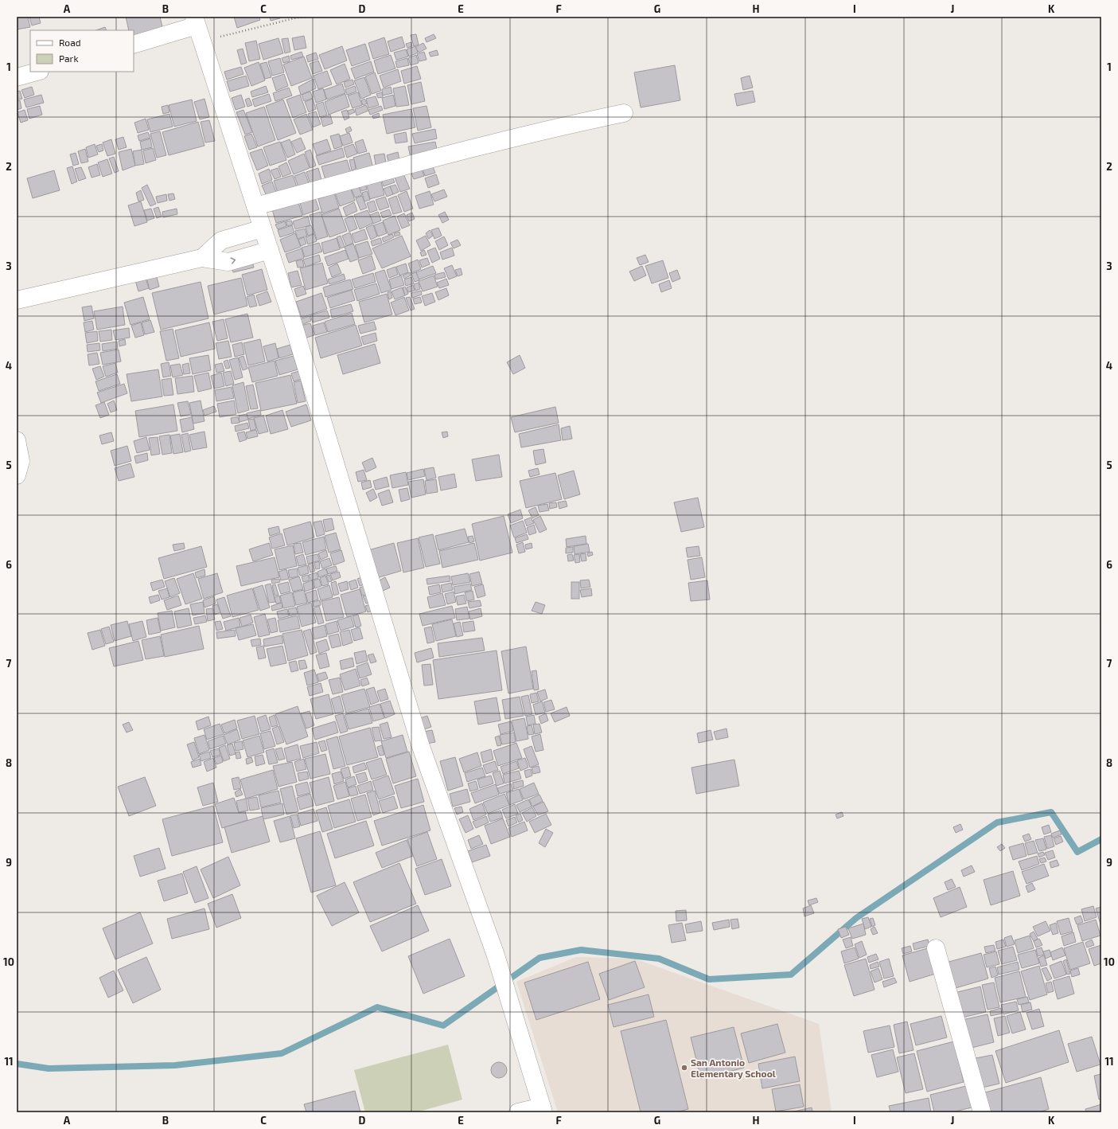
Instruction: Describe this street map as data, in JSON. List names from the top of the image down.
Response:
{
  "places": ["San Antonio Elementary School"],
  "legend": ["Road", "Park"],
  "grid": {
    "columns": [
      "A",
      "B",
      "C",
      "D",
      "E",
      "F",
      "G",
      "H",
      "I",
      "J",
      "K"
    ],
    "rows": [
      "1",
      "2",
      "3",
      "4",
      "5",
      "6",
      "7",
      "8",
      "9",
      "10",
      "11"
    ]
  }
}
